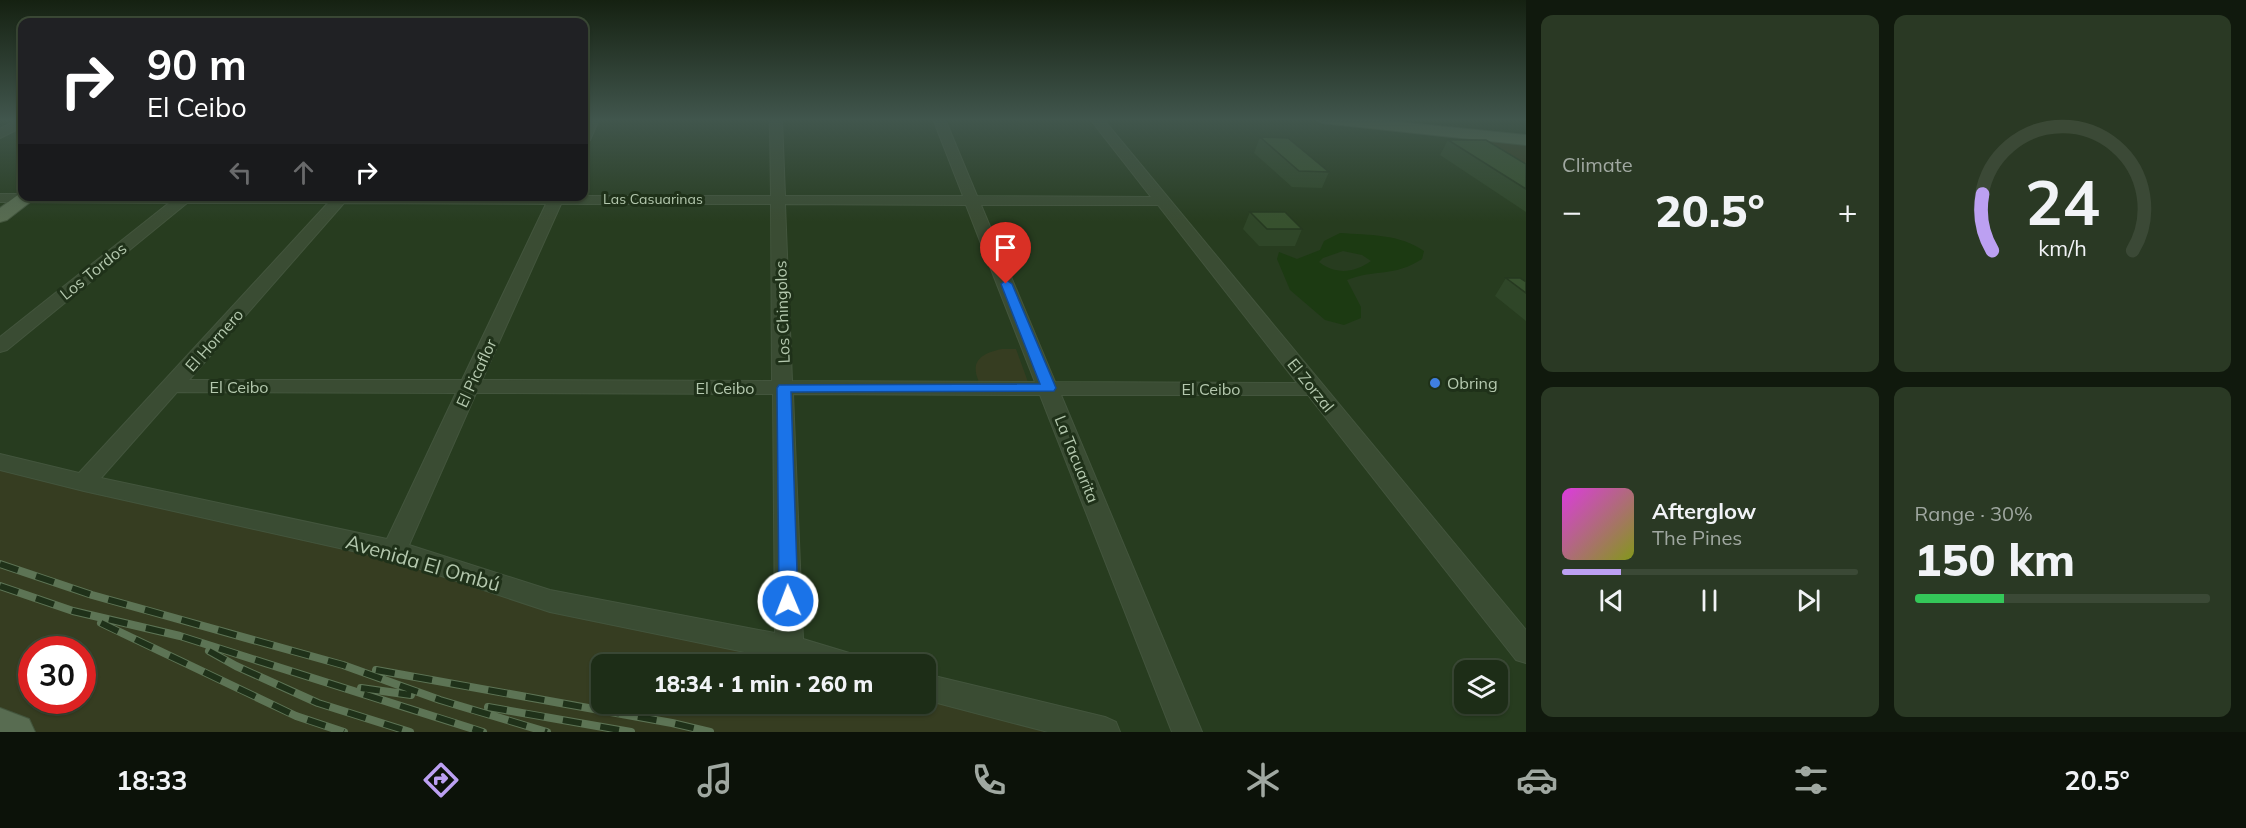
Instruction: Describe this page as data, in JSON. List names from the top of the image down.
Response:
{
  "streets": {
    "street": [
      "Las Casuarinas",
      "Los Tordos",
      "Los Chingolos",
      "El Hornero",
      "El Picaflor",
      "El Zorzal",
      "El Ceibo",
      "La Tacuarita",
      "Avenida El Ombú"
    ]
  },
  "crossings": [
    ["Las Casuarinas", "Los Chingolos"],
    ["Las Casuarinas", "El Zorzal"],
    ["Las Casuarinas", "La Tacuarita"],
    ["Los Chingolos", "El Ceibo"],
    ["Los Chingolos", "Avenida El Ombú"],
    ["El Hornero", "El Ceibo"],
    ["El Hornero", "Avenida El Ombú"],
    ["El Picaflor", "El Ceibo"],
    ["El Picaflor", "Avenida El Ombú"],
    ["El Zorzal", "El Ceibo"],
    ["El Ceibo", "La Tacuarita"]
  ],
  "places": ["Obring"],
  "page": {
    "tile": [
      "Climate",
      ["Range · 30%", "150 km"]
    ],
    "turn": ["90 m", "El Ceibo"],
    "heat": ["−", "20.5°", "+"],
    "song": ["Afterglow", "The Pines"],
    "limit": "30",
    "trip": "18:34 · 1 min · 260 m",
    "tabs": ["18:33", "20.5°"],
    "gauge": ["24", "km/h"]
  }
}
